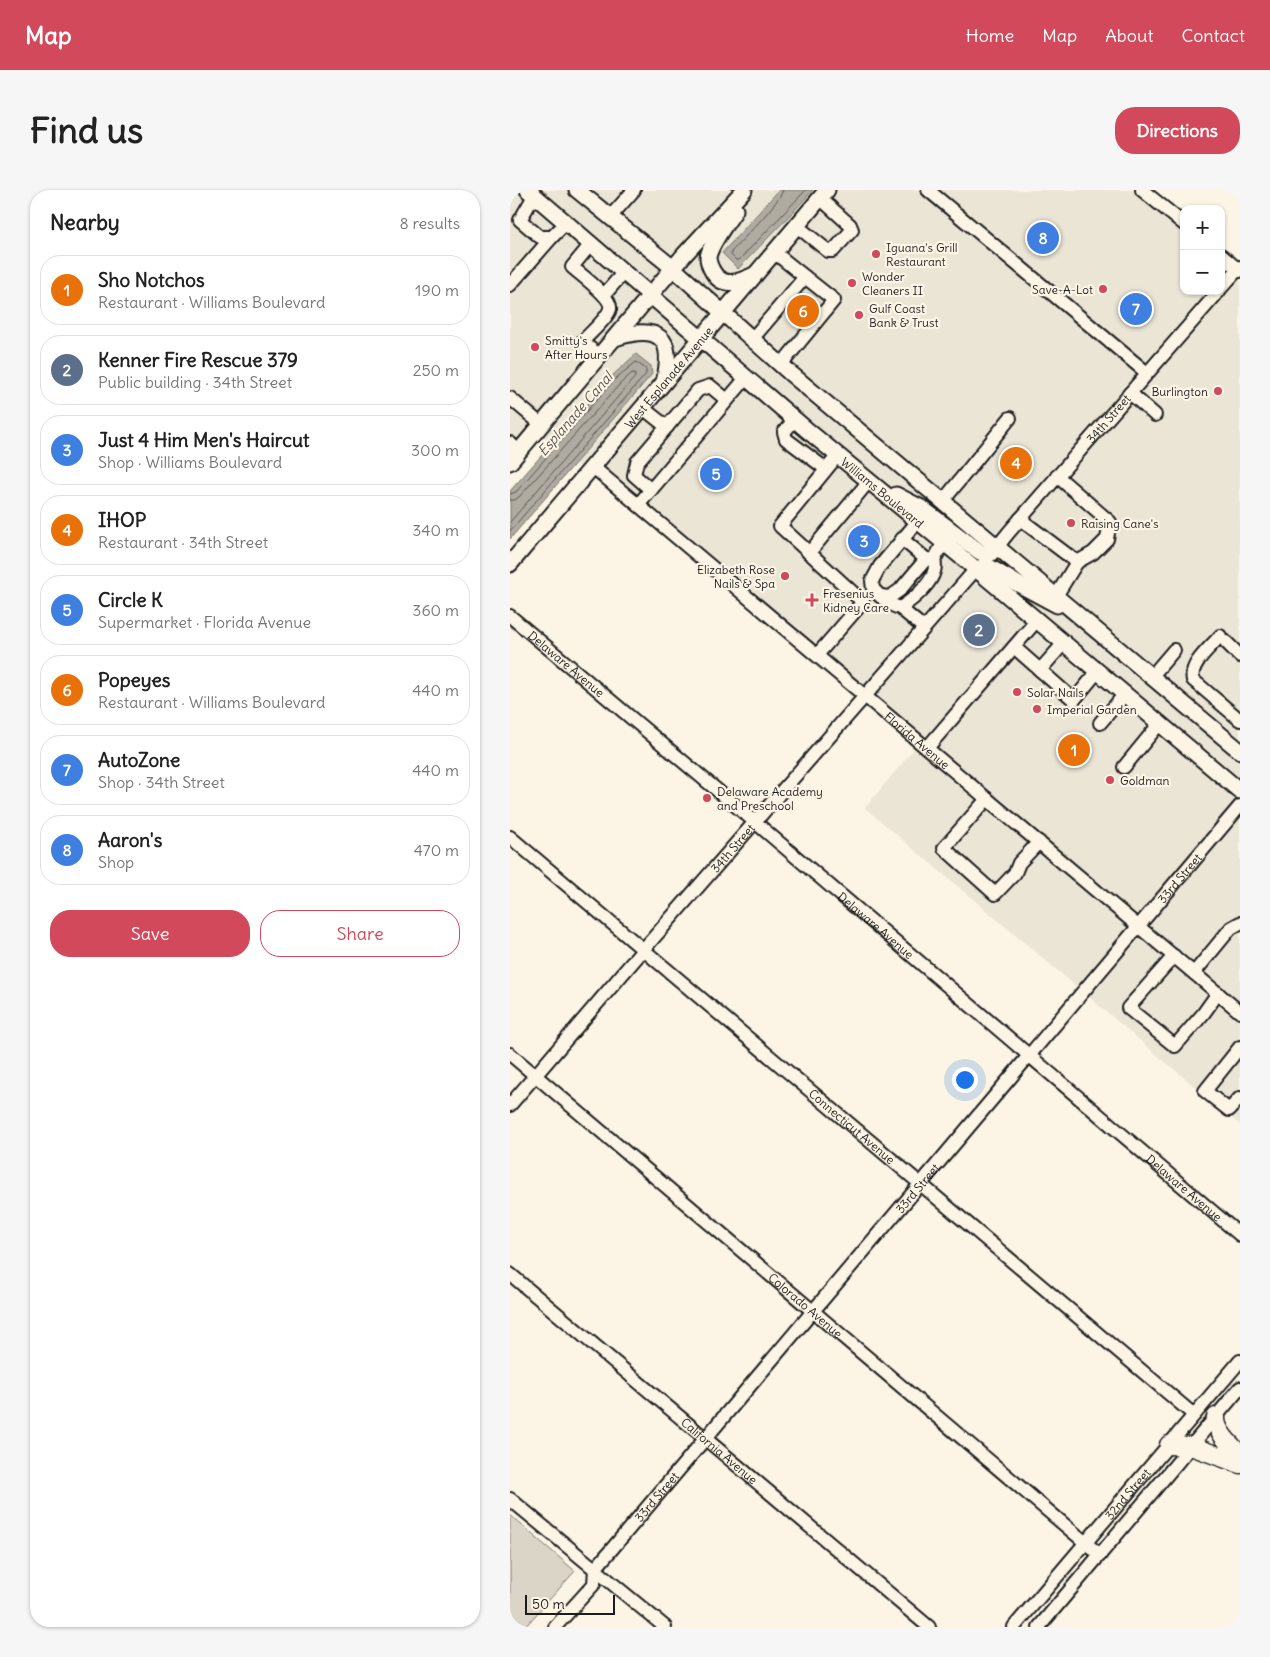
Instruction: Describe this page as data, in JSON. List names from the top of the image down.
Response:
{
  "streets": {
    "main road": ["West Esplanade Avenue", "Williams Boulevard"],
    "street": [
      "34th Street",
      "Delaware Avenue",
      "Florida Avenue",
      "33rd Street",
      "Connecticut Avenue",
      "Colorado Avenue",
      "California Avenue",
      "32nd Street"
    ]
  },
  "crossings": [
    ["West Esplanade Avenue", "Williams Boulevard"],
    ["West Esplanade Avenue", "Florida Avenue"],
    ["34th Street", "Williams Boulevard"],
    ["34th Street", "Delaware Avenue"],
    ["34th Street", "Florida Avenue"],
    ["34th Street", "Connecticut Avenue"],
    ["34th Street", "Colorado Avenue"],
    ["Delaware Avenue", "33rd Street"],
    ["Florida Avenue", "33rd Street"],
    ["33rd Street", "Connecticut Avenue"],
    ["33rd Street", "Colorado Avenue"],
    ["33rd Street", "California Avenue"],
    ["Connecticut Avenue", "32nd Street"],
    ["Colorado Avenue", "32nd Street"]
  ],
  "water": ["Esplanade Canal"],
  "places": {
    "other": [
      "Iguana's Grill Restaurant",
      "Wonder Cleaners II",
      "Save-A-Lot",
      "Gulf Coast Bank & Trust",
      "Smitty's After Hours",
      "Burlington",
      "Raising Cane's",
      "Elizabeth Rose Nails & Spa",
      "Solar Nails",
      "Imperial Garden",
      "Goldman",
      "Delaware Academy and Preschool"
    ],
    "health": ["Fresenius Kidney Care"]
  },
  "scale_bar": "50 m",
  "page": {
    "header": "Map",
    "nav": [
      "Home",
      "Map",
      "About",
      "Contact"
    ],
    "buttons": [
      "Directions",
      ["Save", "Share"]
    ],
    "title": "Find us",
    "heading": ["Nearby", "8 results"],
    "map_buttons": ["+", "−"],
    "pins": [
      "8",
      "7",
      "6",
      "4",
      "5",
      "3",
      "2",
      "1"
    ],
    "list": [
      {
        "mark": "1",
        "name": "Sho Notchos",
        "note": "Restaurant · Williams Boulevard",
        "value": "190 m"
      },
      {
        "mark": "2",
        "name": "Kenner Fire Rescue 379",
        "note": "Public building · 34th Street",
        "value": "250 m"
      },
      {
        "mark": "3",
        "name": "Just 4 Him Men's Haircut",
        "note": "Shop · Williams Boulevard",
        "value": "300 m"
      },
      {
        "mark": "4",
        "name": "IHOP",
        "note": "Restaurant · 34th Street",
        "value": "340 m"
      },
      {
        "mark": "5",
        "name": "Circle K",
        "note": "Supermarket · Florida Avenue",
        "value": "360 m"
      },
      {
        "mark": "6",
        "name": "Popeyes",
        "note": "Restaurant · Williams Boulevard",
        "value": "440 m"
      },
      {
        "mark": "7",
        "name": "AutoZone",
        "note": "Shop · 34th Street",
        "value": "440 m"
      },
      {
        "mark": "8",
        "name": "Aaron's",
        "note": "Shop",
        "value": "470 m"
      }
    ],
    "scale": "50 m"
  }
}
